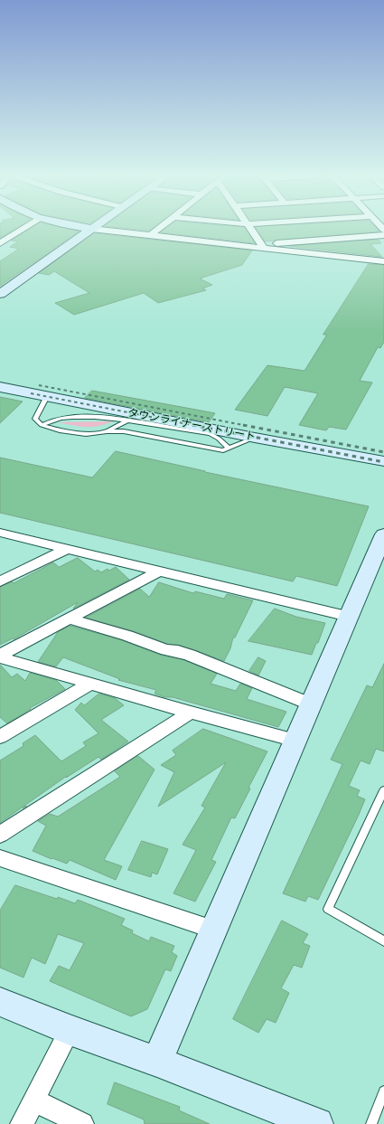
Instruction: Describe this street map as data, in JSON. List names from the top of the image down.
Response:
{
  "streets": {
    "street": ["タウンライナーストリート"]
  }
}
